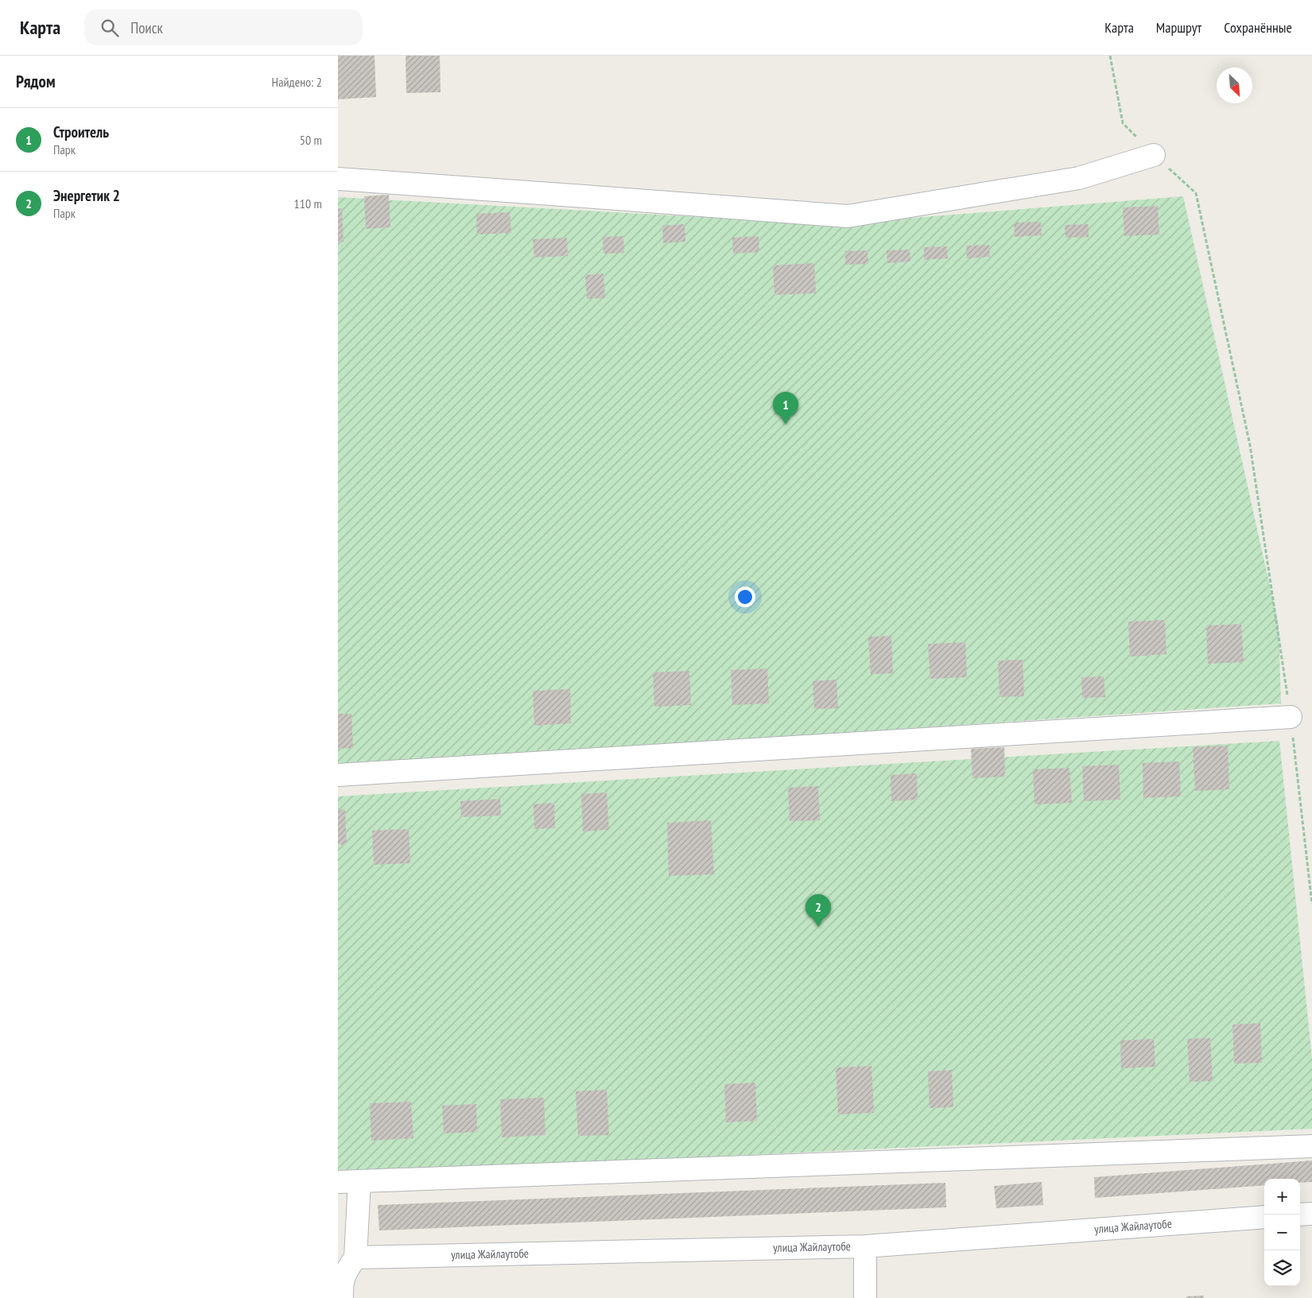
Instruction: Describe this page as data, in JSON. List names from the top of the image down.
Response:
{
  "streets": {
    "street": ["улица Жайлаутобе"]
  },
  "north": "bottom right",
  "page": {
    "header": "Карта",
    "search": "Поиск",
    "nav": ["Карта", "Маршрут", "Сохранённые"],
    "heading": ["Рядом", "Найдено: 2"],
    "list": [
      {
        "mark": "1",
        "name": "Строитель",
        "note": "Парк",
        "value": "50 m"
      },
      {
        "mark": "2",
        "name": "Энергетик 2",
        "note": "Парк",
        "value": "110 m"
      }
    ],
    "pins": ["1", "2"],
    "map_buttons": ["+", "−"]
  }
}
